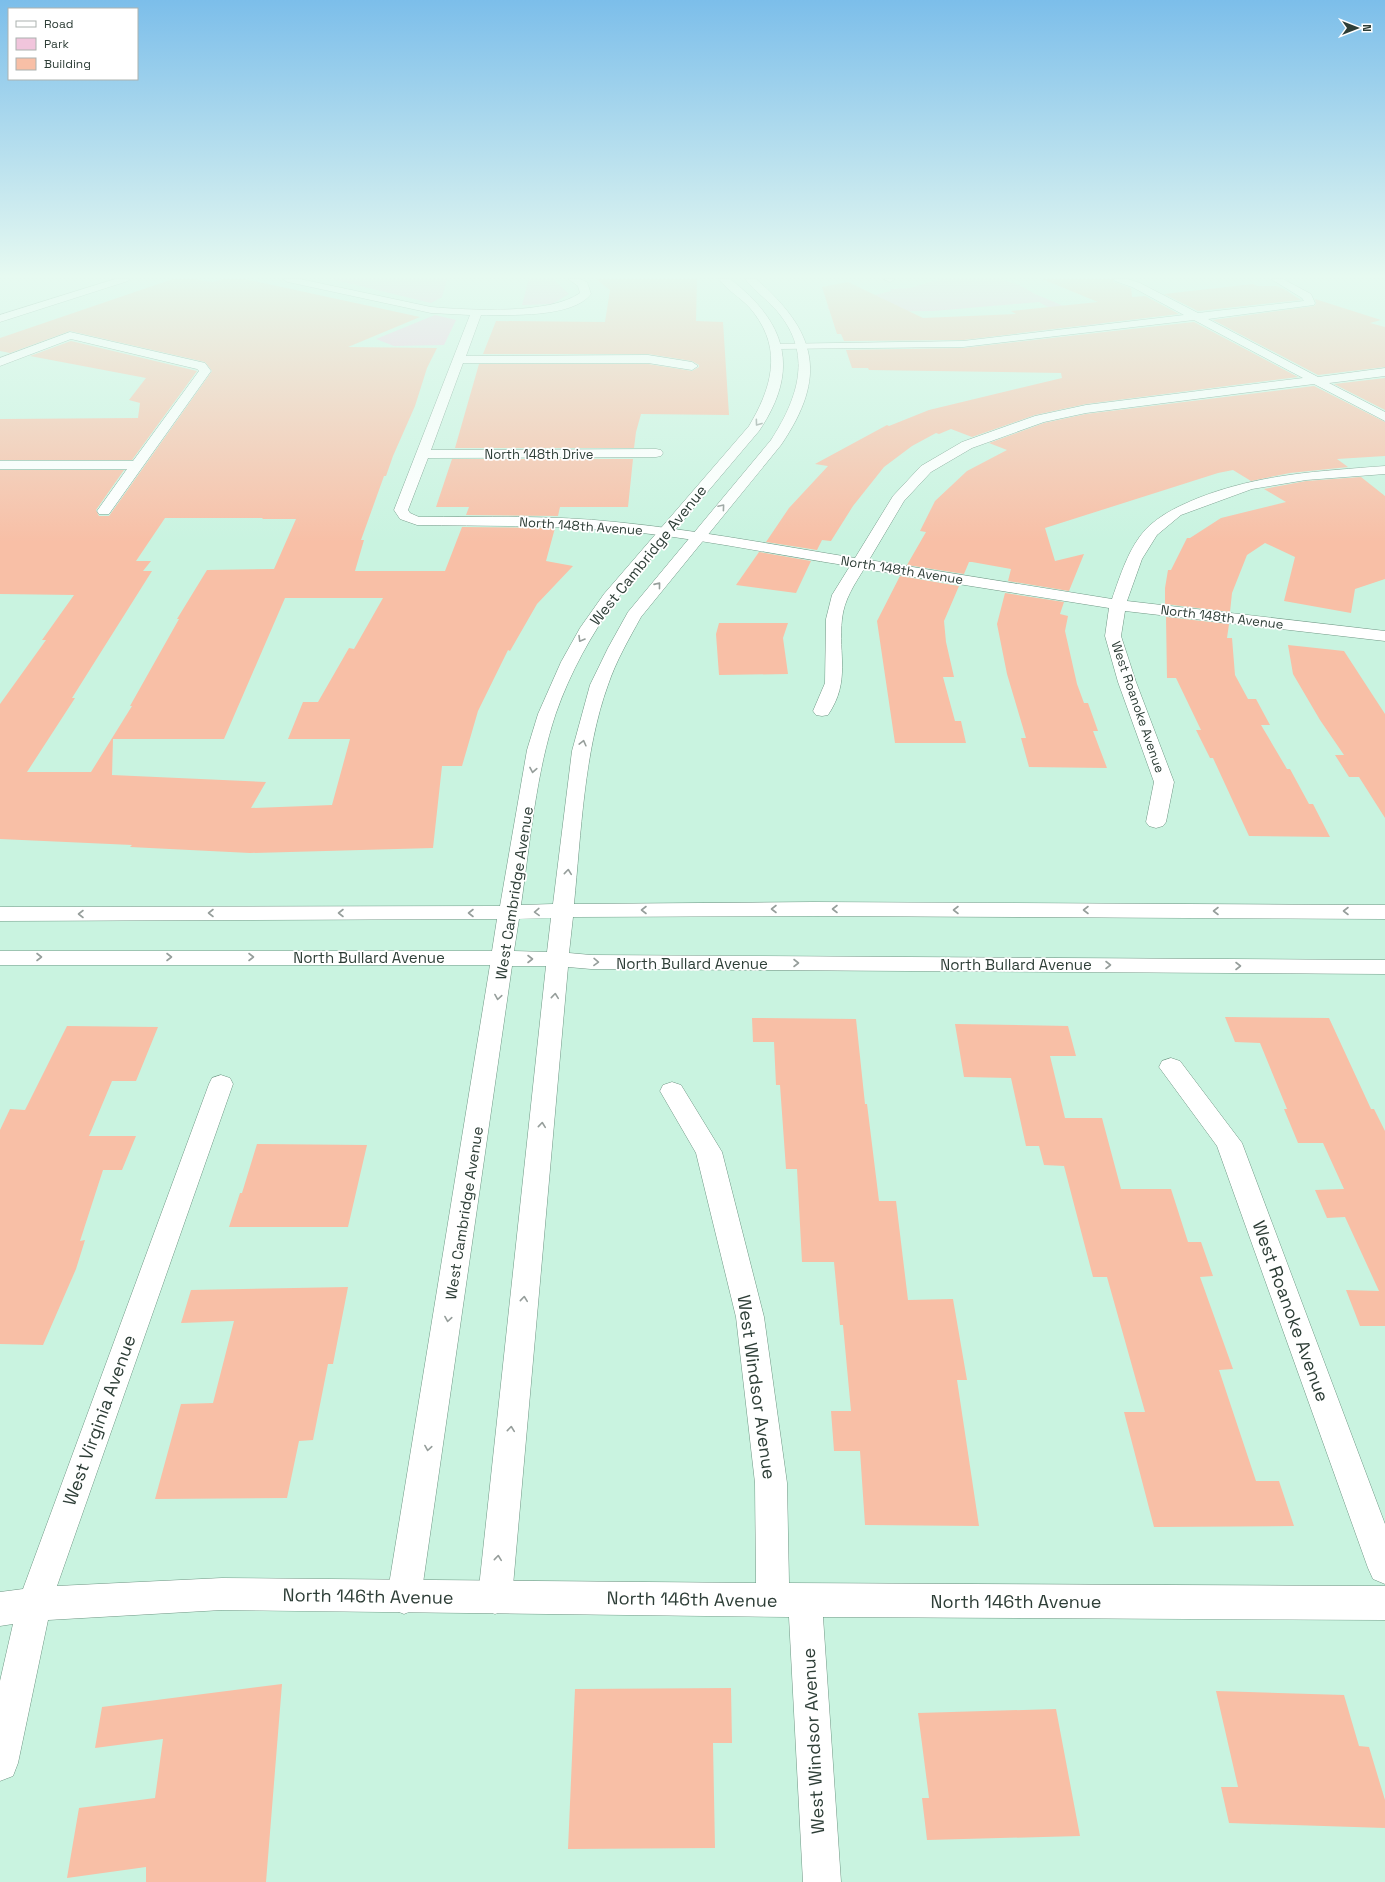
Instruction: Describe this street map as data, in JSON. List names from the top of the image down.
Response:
{
  "streets": {
    "street": [
      "North 148th Drive",
      "North 148th Avenue",
      "West Cambridge Avenue",
      "West Roanoke Avenue",
      "North Bullard Avenue",
      "West Windsor Avenue",
      "West Virginia Avenue",
      "North 146th Avenue"
    ]
  },
  "crossings": [
    ["North 148th Drive", "North 148th Avenue"],
    ["North 148th Avenue", "West Cambridge Avenue"],
    ["North 148th Avenue", "West Roanoke Avenue"],
    ["West Cambridge Avenue", "North Bullard Avenue"],
    ["West Cambridge Avenue", "North 146th Avenue"],
    ["West Windsor Avenue", "North 146th Avenue"],
    ["West Virginia Avenue", "North 146th Avenue"]
  ],
  "legend": ["Road", "Park", "Building"],
  "north": "right"
}
